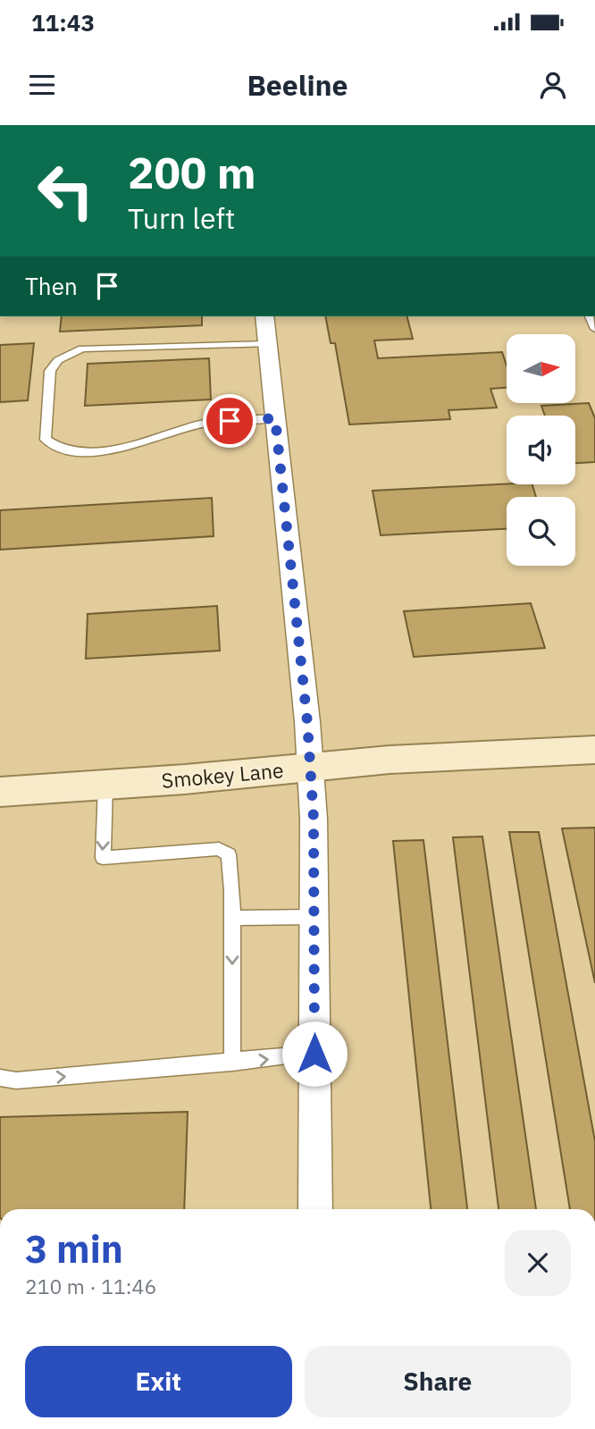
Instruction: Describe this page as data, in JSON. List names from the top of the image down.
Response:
{
  "streets": {
    "street": ["Smokey Lane"]
  },
  "north": "right",
  "page": {
    "status": "11:43",
    "header": "Beeline",
    "turn": ["200 m", "Turn left"],
    "then": "Then",
    "heading": ["3 min", "210 m · 11:46"],
    "buttons": ["Exit", "Share"]
  }
}
